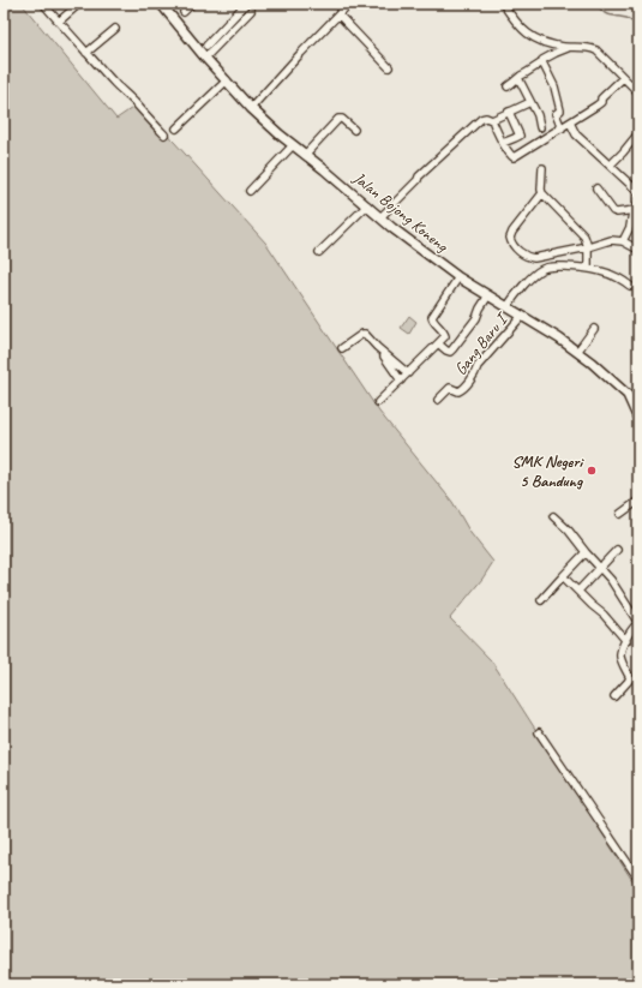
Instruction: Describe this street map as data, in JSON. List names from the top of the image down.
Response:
{
  "streets": {
    "street": ["Jalan Bojong Koneng", "Gang Baru I"]
  },
  "crossings": [
    ["Jalan Bojong Koneng", "Gang Baru I"]
  ],
  "places": ["SMK Negeri 5 Bandung"]
}
